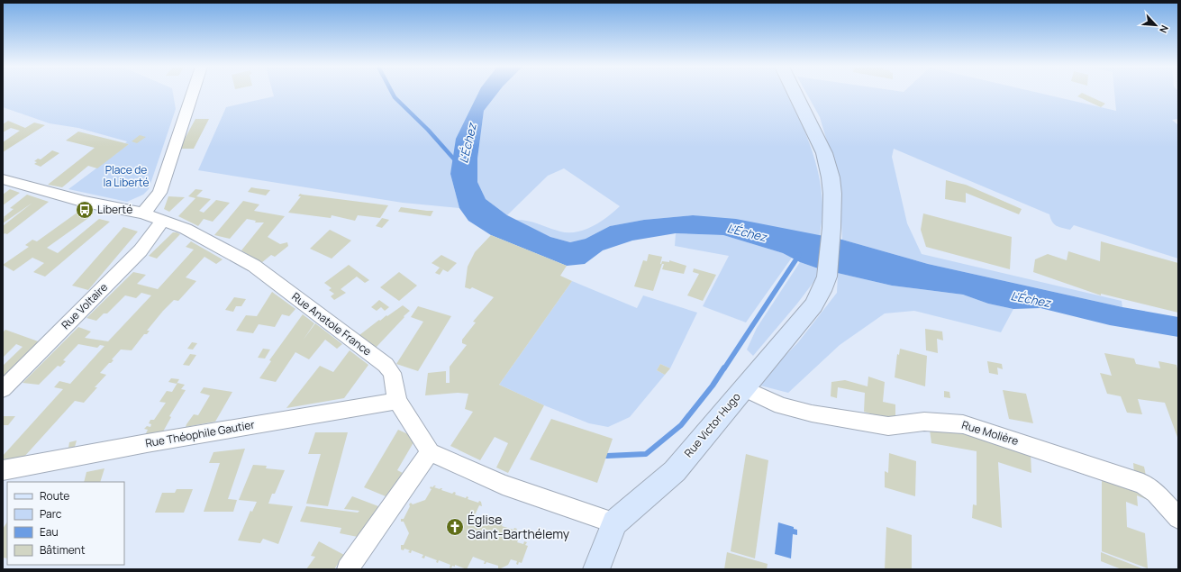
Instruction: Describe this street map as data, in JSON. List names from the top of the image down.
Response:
{
  "streets": {
    "main road": ["Rue Victor Hugo"],
    "street": [
      "Rue Voltaire",
      "Rue Anatole France",
      "Rue Molière",
      "Rue Théophile Gautier"
    ]
  },
  "crossings": [
    ["Rue Voltaire", "Rue Anatole France"],
    ["Rue Anatole France", "Rue Théophile Gautier"],
    ["Rue Victor Hugo", "Rue Molière"]
  ],
  "water": ["L'Échez"],
  "parks": ["Place de la Liberté"],
  "places": {
    "bus stop": ["Liberté"],
    "church": ["Église Saint-Barthélemy"]
  },
  "legend": [
    "Route",
    "Parc",
    "Eau",
    "Bâtiment"
  ],
  "north": "bottom right"
}
